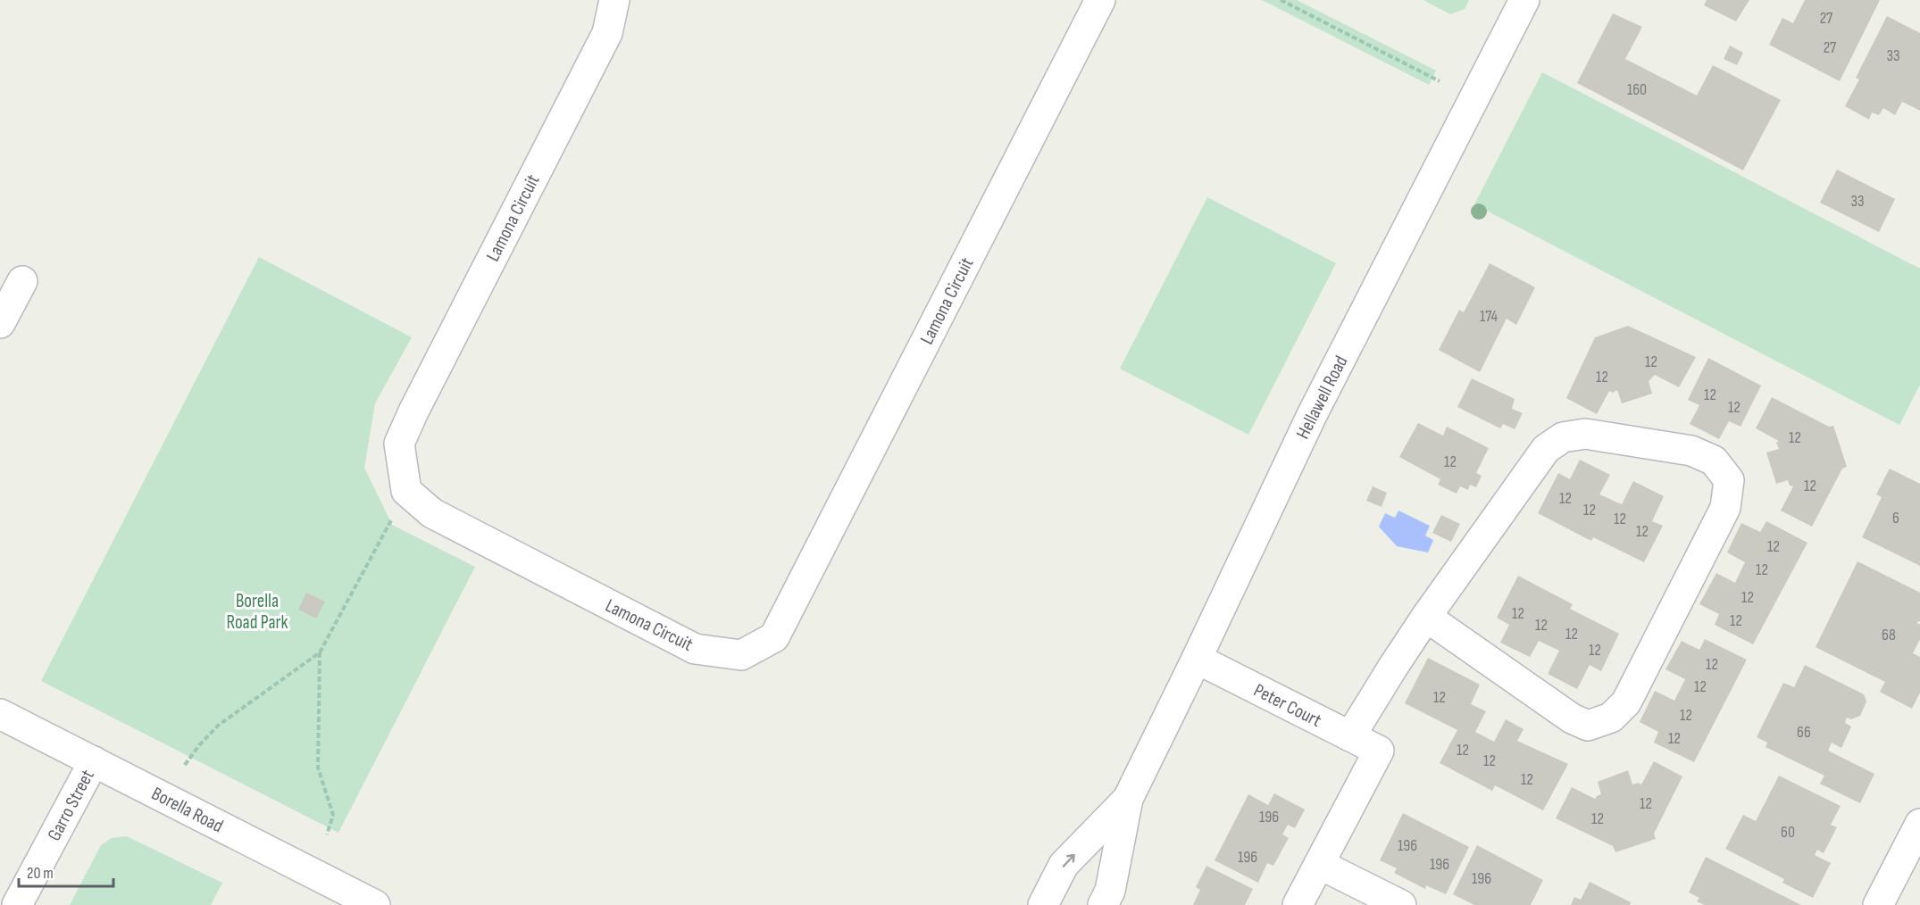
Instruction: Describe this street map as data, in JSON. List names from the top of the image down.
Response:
{
  "streets": {
    "street": [
      "Lamona Circuit",
      "Hellawell Road",
      "Peter Court",
      "Garro Street",
      "Borella Road"
    ]
  },
  "crossings": [
    ["Hellawell Road", "Peter Court"],
    ["Garro Street", "Borella Road"]
  ],
  "parks": ["Borella Road Park"],
  "house_numbers": [
    "27",
    "27",
    "33",
    "160",
    "33",
    "174",
    "12",
    "12",
    "12",
    "12",
    "12",
    "12",
    "12",
    "12",
    "12",
    "6",
    "12",
    "12",
    "12",
    "12",
    "12",
    "12",
    "12",
    "12",
    "12",
    "68",
    "12",
    "12",
    "12",
    "12",
    "12",
    "66",
    "12",
    "12",
    "12",
    "12",
    "12",
    "196",
    "12",
    "60",
    "196",
    "196",
    "196",
    "196"
  ],
  "scale_bar": "20 m"
}
